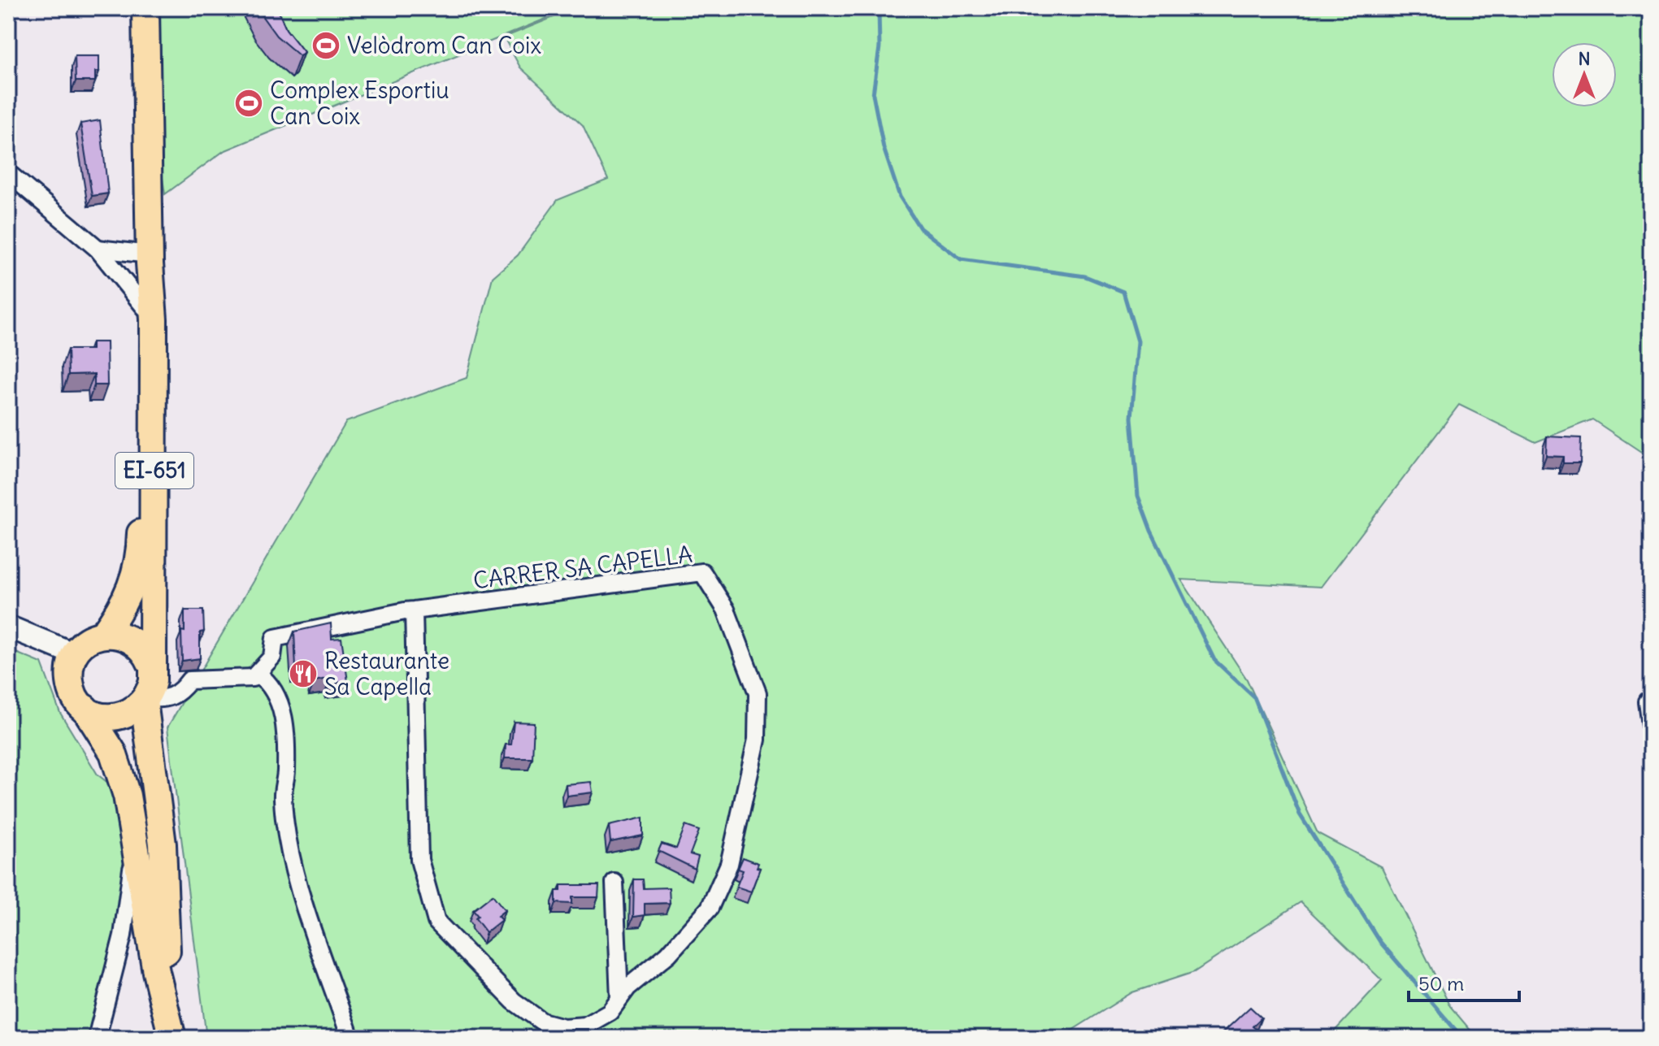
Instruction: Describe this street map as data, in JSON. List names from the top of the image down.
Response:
{
  "streets": {
    "main road": ["EI-651"],
    "street": ["CARRER SA CAPELLA"]
  },
  "places": {
    "sports": ["Velòdrom Can Coix", "Complex Esportiu Can Coix"],
    "restaurant": ["Restaurante Sa Capella"]
  },
  "scale_bar": "50 m",
  "north": "top"
}
